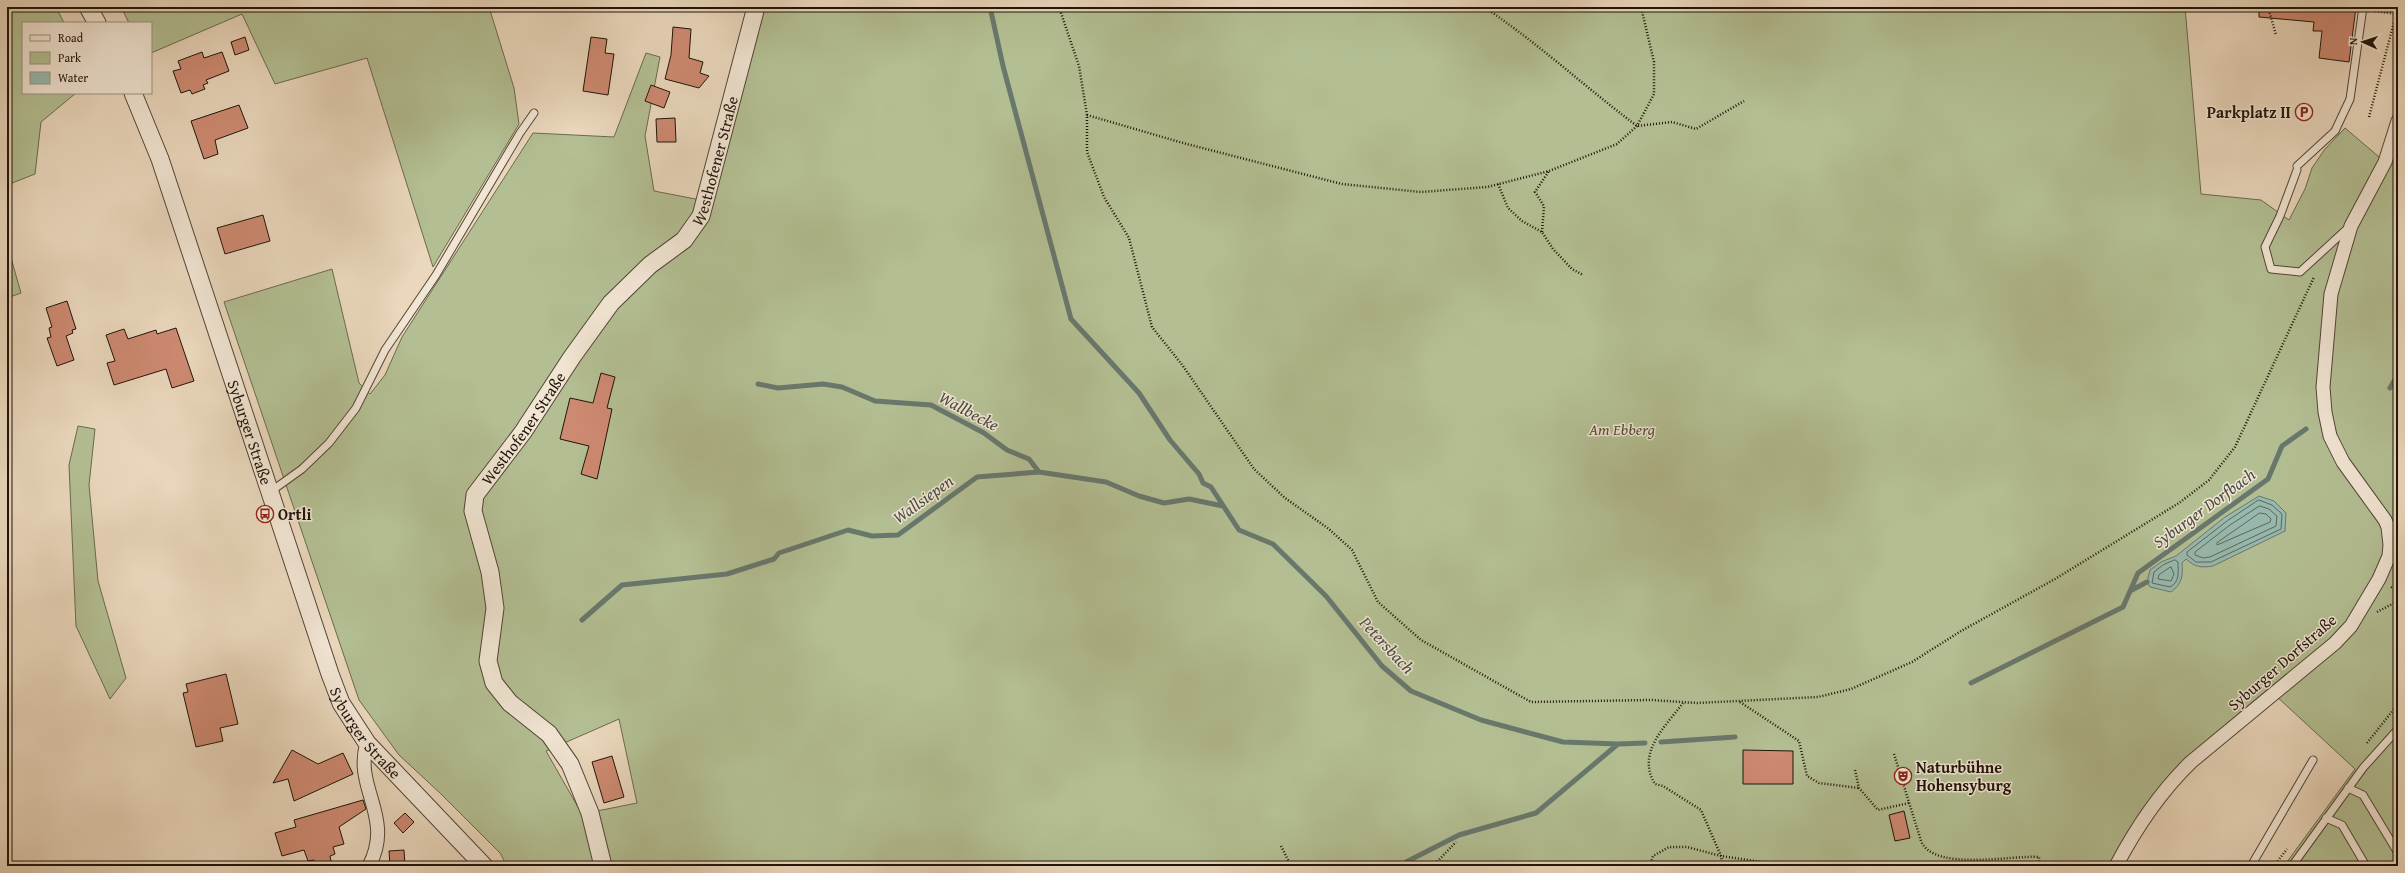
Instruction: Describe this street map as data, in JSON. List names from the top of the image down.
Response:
{
  "streets": {
    "street": ["Westhofener Straße", "Syburger Straße", "Syburger Dorfstraße"]
  },
  "water": [
    "Wallbecke",
    "Wallsiepen",
    "Syburger Dorfbach",
    "Petersbach"
  ],
  "parks": ["Am Ebberg"],
  "places": {
    "parking": ["Parkplatz II"],
    "bus stop": ["Ortli"],
    "theatre": ["Naturbühne Hohensyburg"]
  },
  "legend": ["Road", "Park", "Water"],
  "north": "left"
}
